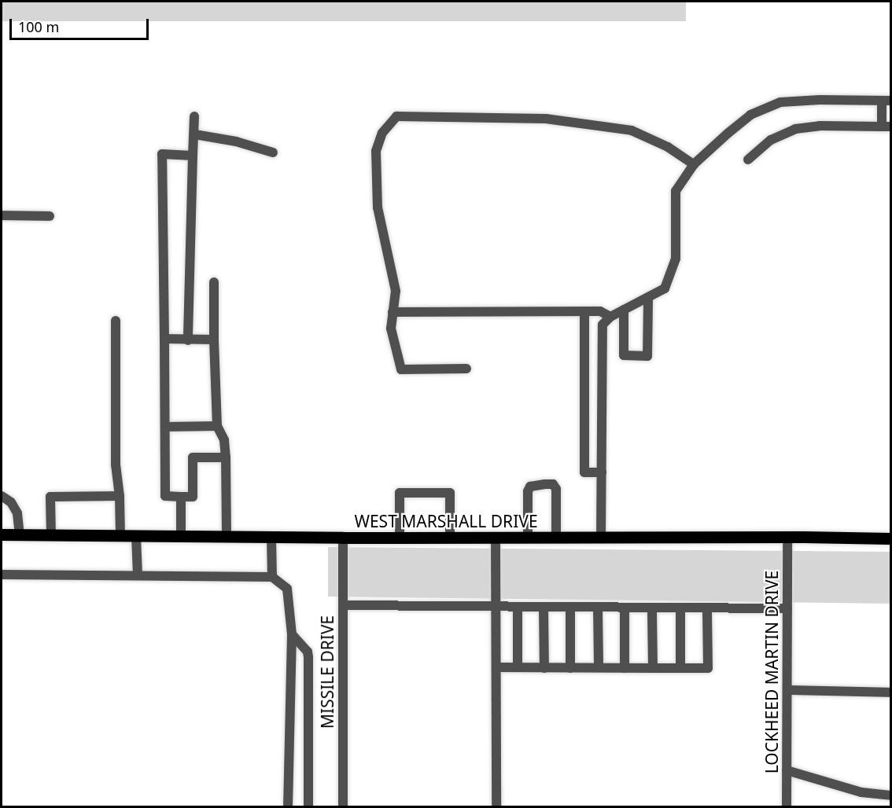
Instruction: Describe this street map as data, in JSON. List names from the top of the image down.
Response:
{
  "streets": {
    "main road": ["WEST MARSHALL DRIVE"],
    "lane": ["MISSILE DRIVE", "LOCKHEED MARTIN DRIVE"]
  },
  "crossings": [
    ["WEST MARSHALL DRIVE", "MISSILE DRIVE"],
    ["WEST MARSHALL DRIVE", "LOCKHEED MARTIN DRIVE"]
  ],
  "scale_bar": "100 m"
}
